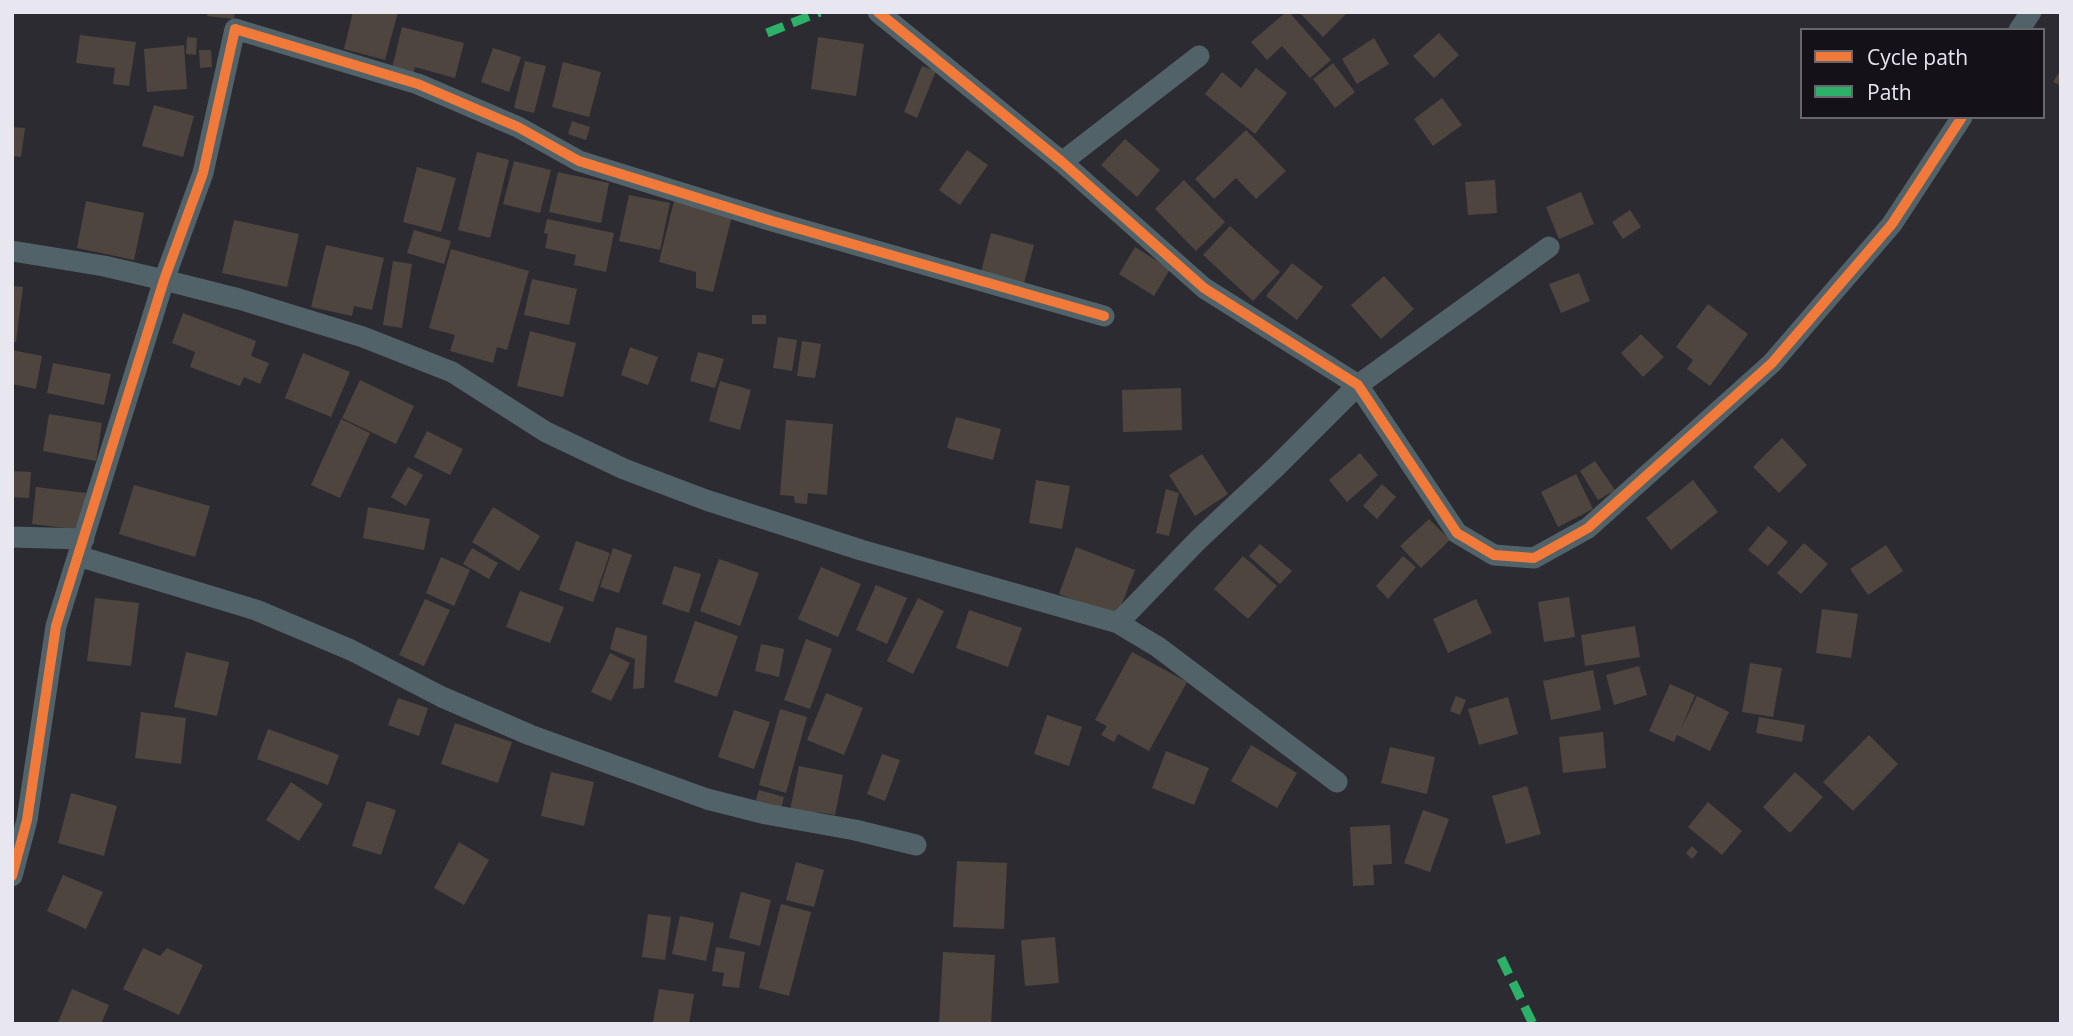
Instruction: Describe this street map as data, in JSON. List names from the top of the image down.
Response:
{
  "legend": ["Cycle path", "Path"]
}
